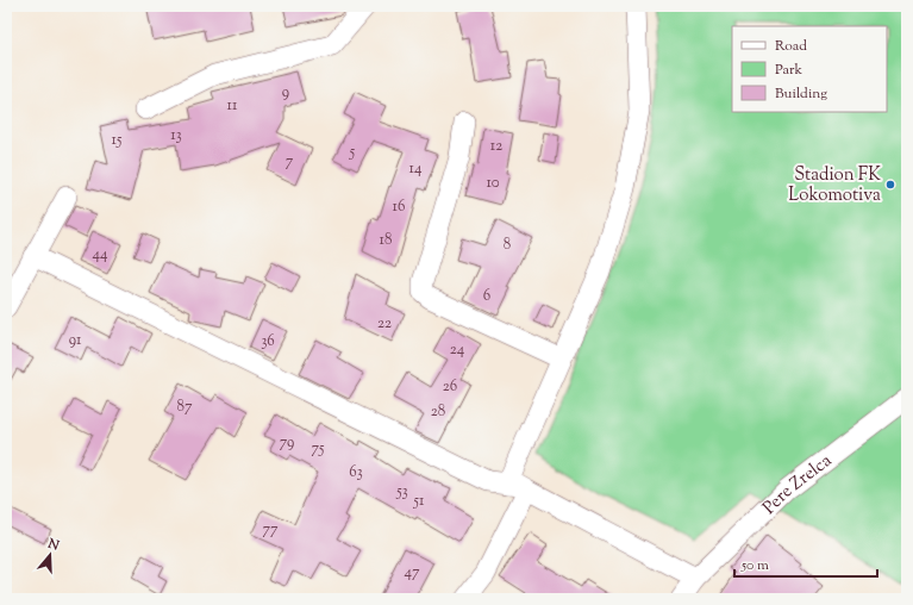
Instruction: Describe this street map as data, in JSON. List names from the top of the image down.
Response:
{
  "streets": {
    "street": ["Pere Zrelca"]
  },
  "places": ["Stadion FK Lokomotiva"],
  "house_numbers": [
    "9",
    "11",
    "13",
    "15",
    "12",
    "5",
    "7",
    "14",
    "10",
    "16",
    "18",
    "8",
    "44",
    "6",
    "22",
    "91",
    "36",
    "24",
    "26",
    "87",
    "28",
    "79",
    "75",
    "63",
    "53",
    "51",
    "77",
    "47"
  ],
  "legend": ["Road", "Park", "Building"],
  "scale_bar": "50 m",
  "north": "top"
}
